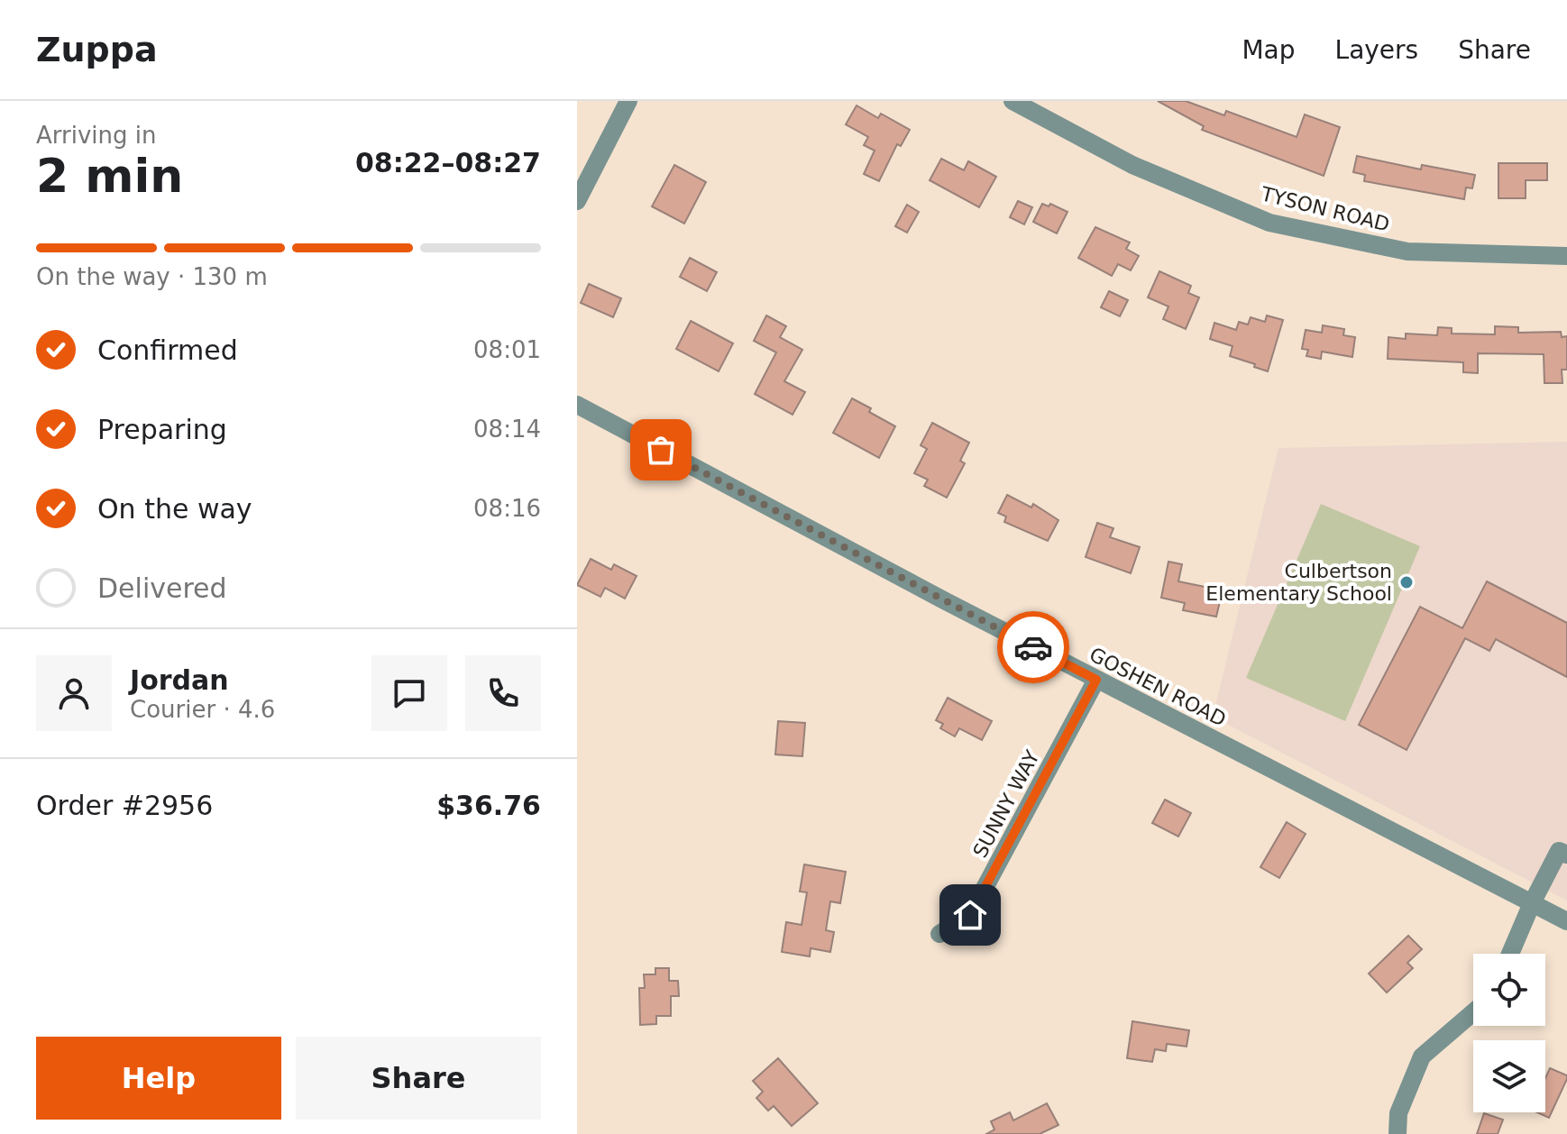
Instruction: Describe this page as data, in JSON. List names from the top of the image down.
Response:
{
  "streets": {
    "street": ["TYSON ROAD", "GOSHEN ROAD", "SUNNY WAY"]
  },
  "crossings": [
    ["GOSHEN ROAD", "SUNNY WAY"]
  ],
  "places": ["Culbertson Elementary School"],
  "page": {
    "header": "Zuppa",
    "nav": ["Map", "Layers", "Share"],
    "heading": ["2 min", "Arriving in", "08:22–08:27"],
    "panel": [
      "Jordan",
      "Courier · 4.6",
      "Order #2956",
      "$36.76"
    ],
    "bar": "On the way · 130 m",
    "list": [
      ["Confirmed", "08:01"],
      ["Preparing", "08:14"],
      ["On the way", "08:16"],
      "Delivered"
    ],
    "buttons": ["Help", "Share"]
  }
}
